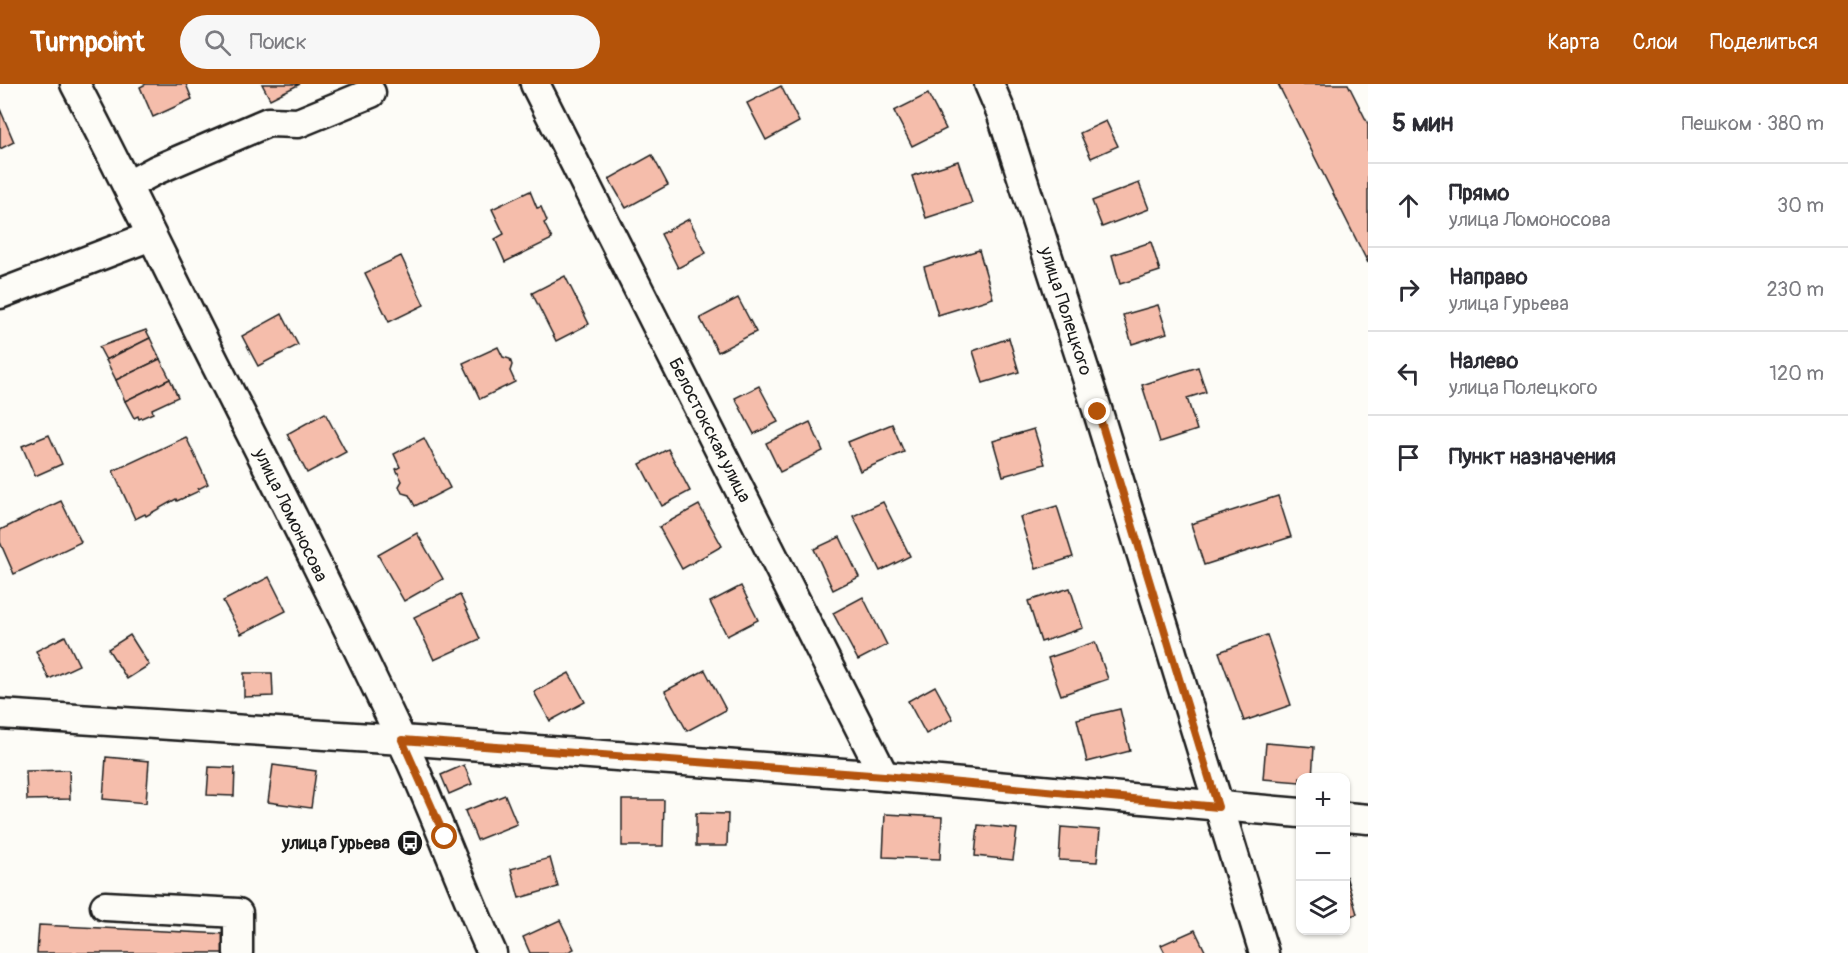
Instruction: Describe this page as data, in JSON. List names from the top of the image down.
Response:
{
  "streets": {
    "street": ["улица Полецкого", "Белостокская улица", "улица Ломоносова"]
  },
  "places": {
    "bus stop": ["улица Гурьева"]
  },
  "page": {
    "header": "Turnpoint",
    "search": "Поиск",
    "nav": ["Карта", "Слои", "Поделиться"],
    "heading": ["5 мин", "Пешком · 380 m"],
    "list": [
      ["Прямо", "улица Ломоносова", "30 m"],
      ["Направо", "улица Гурьева", "230 m"],
      ["Налево", "улица Полецкого", "120 m"],
      "Пункт назначения"
    ],
    "map_buttons": ["+", "−"]
  }
}
